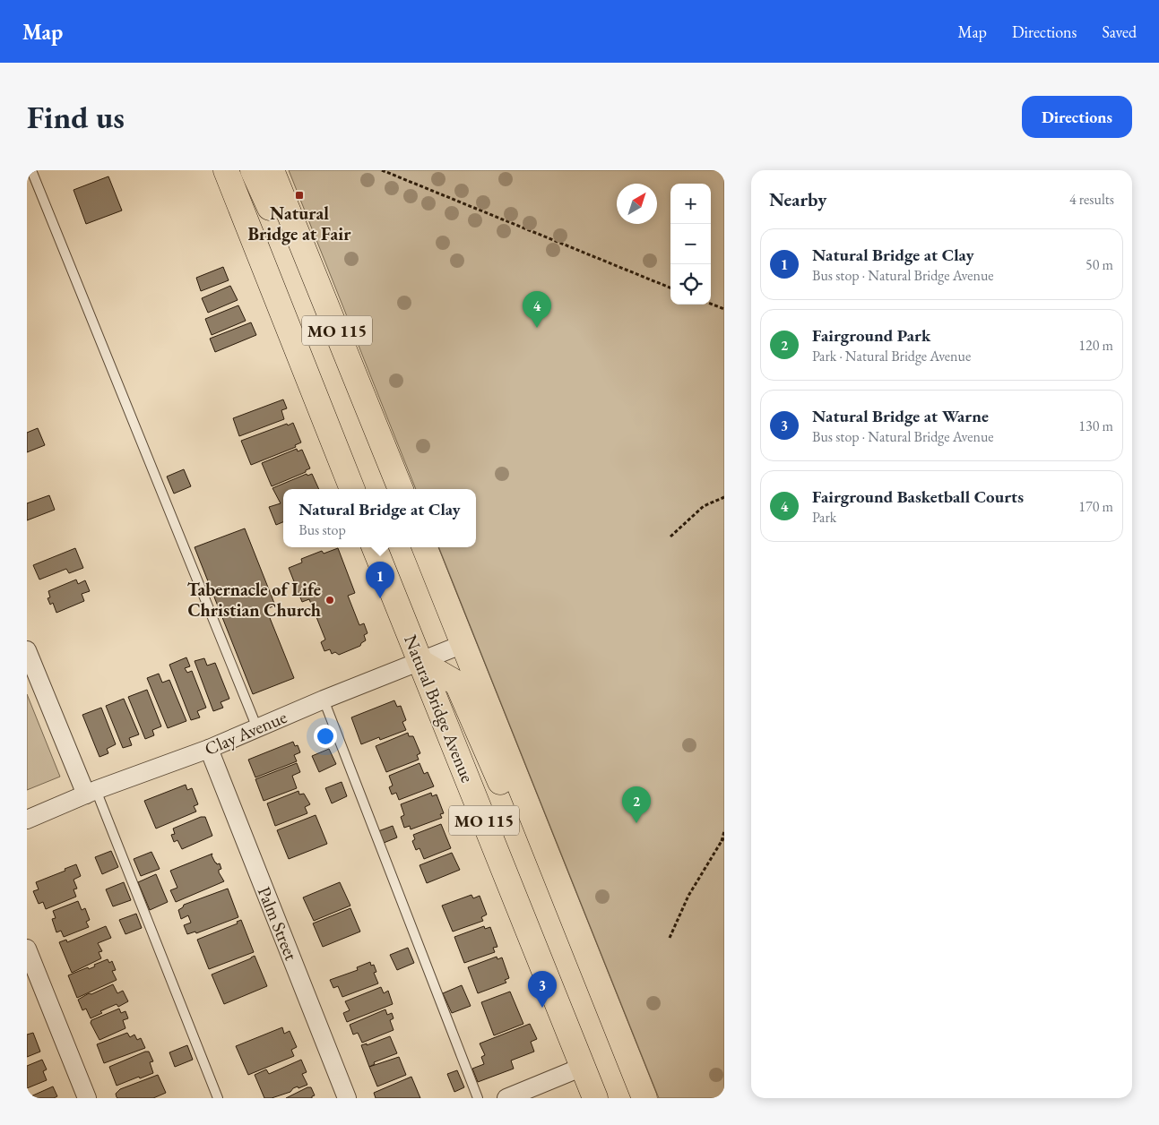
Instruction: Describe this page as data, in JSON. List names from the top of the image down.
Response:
{
  "streets": {
    "main road": ["MO 115", "Natural Bridge Avenue"],
    "street": ["Clay Avenue", "Palm Street"]
  },
  "crossings": [
    ["MO 115", "Clay Avenue"],
    ["Natural Bridge Avenue", "Clay Avenue"],
    ["Clay Avenue", "Palm Street"]
  ],
  "places": {
    "transit": ["Natural Bridge at Fair"],
    "other": ["Tabernacle of Life Christian Church"]
  },
  "north": "top right",
  "page": {
    "header": "Map",
    "nav": ["Map", "Directions", "Saved"],
    "buttons": "Directions",
    "title": "Find us",
    "heading": ["Nearby", "4 results"],
    "map_buttons": ["+", "−"],
    "list": [
      {
        "mark": "1",
        "name": "Natural Bridge at Clay",
        "note": "Bus stop · Natural Bridge Avenue",
        "value": "50 m"
      },
      {
        "mark": "2",
        "name": "Fairground Park",
        "note": "Park · Natural Bridge Avenue",
        "value": "120 m"
      },
      {
        "mark": "3",
        "name": "Natural Bridge at Warne",
        "note": "Bus stop · Natural Bridge Avenue",
        "value": "130 m"
      },
      {
        "mark": "4",
        "name": "Fairground Basketball Courts",
        "note": "Park",
        "value": "170 m"
      }
    ],
    "pins": [
      "4",
      "1",
      "2",
      "3"
    ],
    "popup": ["Natural Bridge at Clay", "Bus stop"]
  }
}
